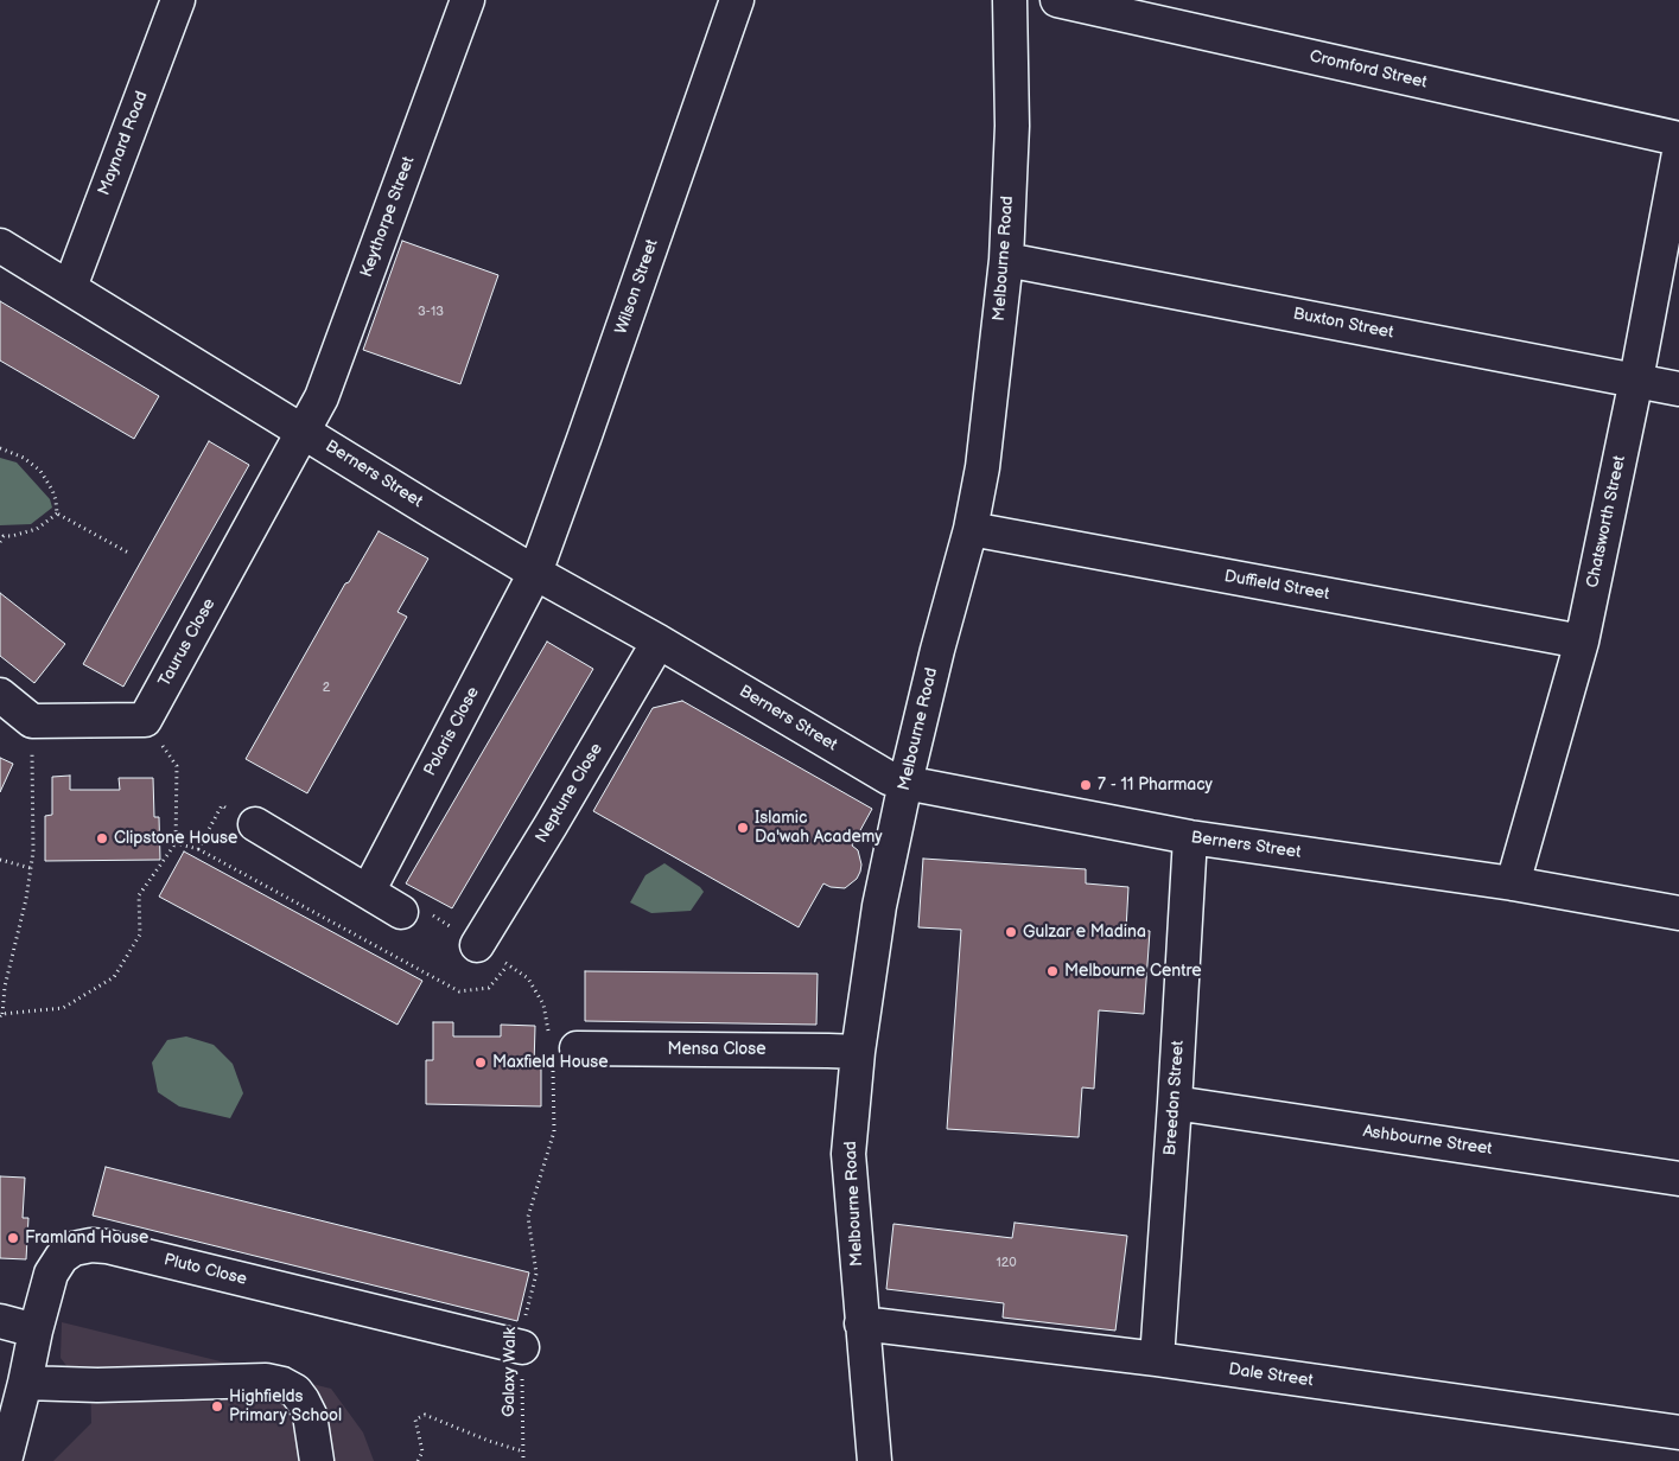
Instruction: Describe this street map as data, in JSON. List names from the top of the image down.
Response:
{
  "streets": {
    "street": [
      "Cromford Street",
      "Maynard Road",
      "Keythorpe Street",
      "Melbourne Road",
      "Wilson Street",
      "Buxton Street",
      "Berners Street",
      "Chatsworth Street",
      "Duffield Street",
      "Taurus Close",
      "Polaris Close",
      "Neptune Close",
      "Mensa Close",
      "Breedon Street",
      "Ashbourne Street",
      "Pluto Close",
      "Dale Street"
    ],
    "path": ["Galaxy Walk"]
  },
  "crossings": [
    ["Maynard Road", "Berners Street"],
    ["Keythorpe Street", "Berners Street"],
    ["Keythorpe Street", "Taurus Close"],
    ["Melbourne Road", "Buxton Street"],
    ["Melbourne Road", "Berners Street"],
    ["Melbourne Road", "Duffield Street"],
    ["Melbourne Road", "Mensa Close"],
    ["Melbourne Road", "Dale Street"],
    ["Wilson Street", "Berners Street"],
    ["Wilson Street", "Polaris Close"],
    ["Buxton Street", "Chatsworth Street"],
    ["Berners Street", "Chatsworth Street"],
    ["Berners Street", "Taurus Close"],
    ["Berners Street", "Polaris Close"],
    ["Berners Street", "Neptune Close"],
    ["Berners Street", "Breedon Street"],
    ["Chatsworth Street", "Duffield Street"],
    ["Mensa Close", "Galaxy Walk"],
    ["Breedon Street", "Ashbourne Street"],
    ["Breedon Street", "Dale Street"],
    ["Pluto Close", "Galaxy Walk"]
  ],
  "places": [
    "7 - 11 Pharmacy",
    "Islamic Da'wah Academy",
    "Clipstone House",
    "Gulzar e Madina",
    "Melbourne Centre",
    "Maxfield House",
    "Framland House",
    "Highfields Primary School"
  ],
  "house_numbers": ["3-13", "2", "120"]
}
